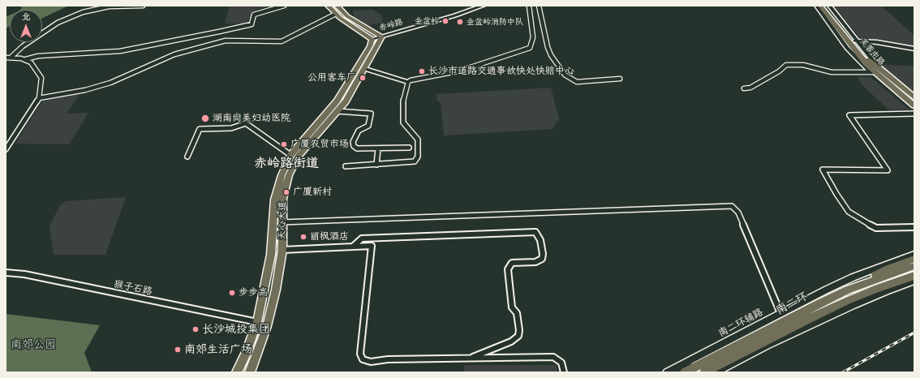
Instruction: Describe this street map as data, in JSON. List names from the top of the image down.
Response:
{
  "streets": {
    "main road": [
      "赤岭路",
      "芙蓉中路",
      "天心大道",
      "南二环"
    ],
    "street": ["猴子石路", "南二环辅路"]
  },
  "crossings": [
    ["赤岭路", "天心大道"],
    ["天心大道", "猴子石路"]
  ],
  "districts": ["赤岭路街道"],
  "parks": ["南郊公园"],
  "places": [
    "金盆岭",
    "金盆岭消防中队",
    "长沙市道路交通事故快处快赔中心",
    "公用客车厂",
    "湖南尚美妇幼医院",
    "广厦农贸市场",
    "广厦新村",
    "丽枫酒店",
    "步步高",
    "长沙城投集团",
    "南郊生活广场"
  ],
  "north": "top"
}
